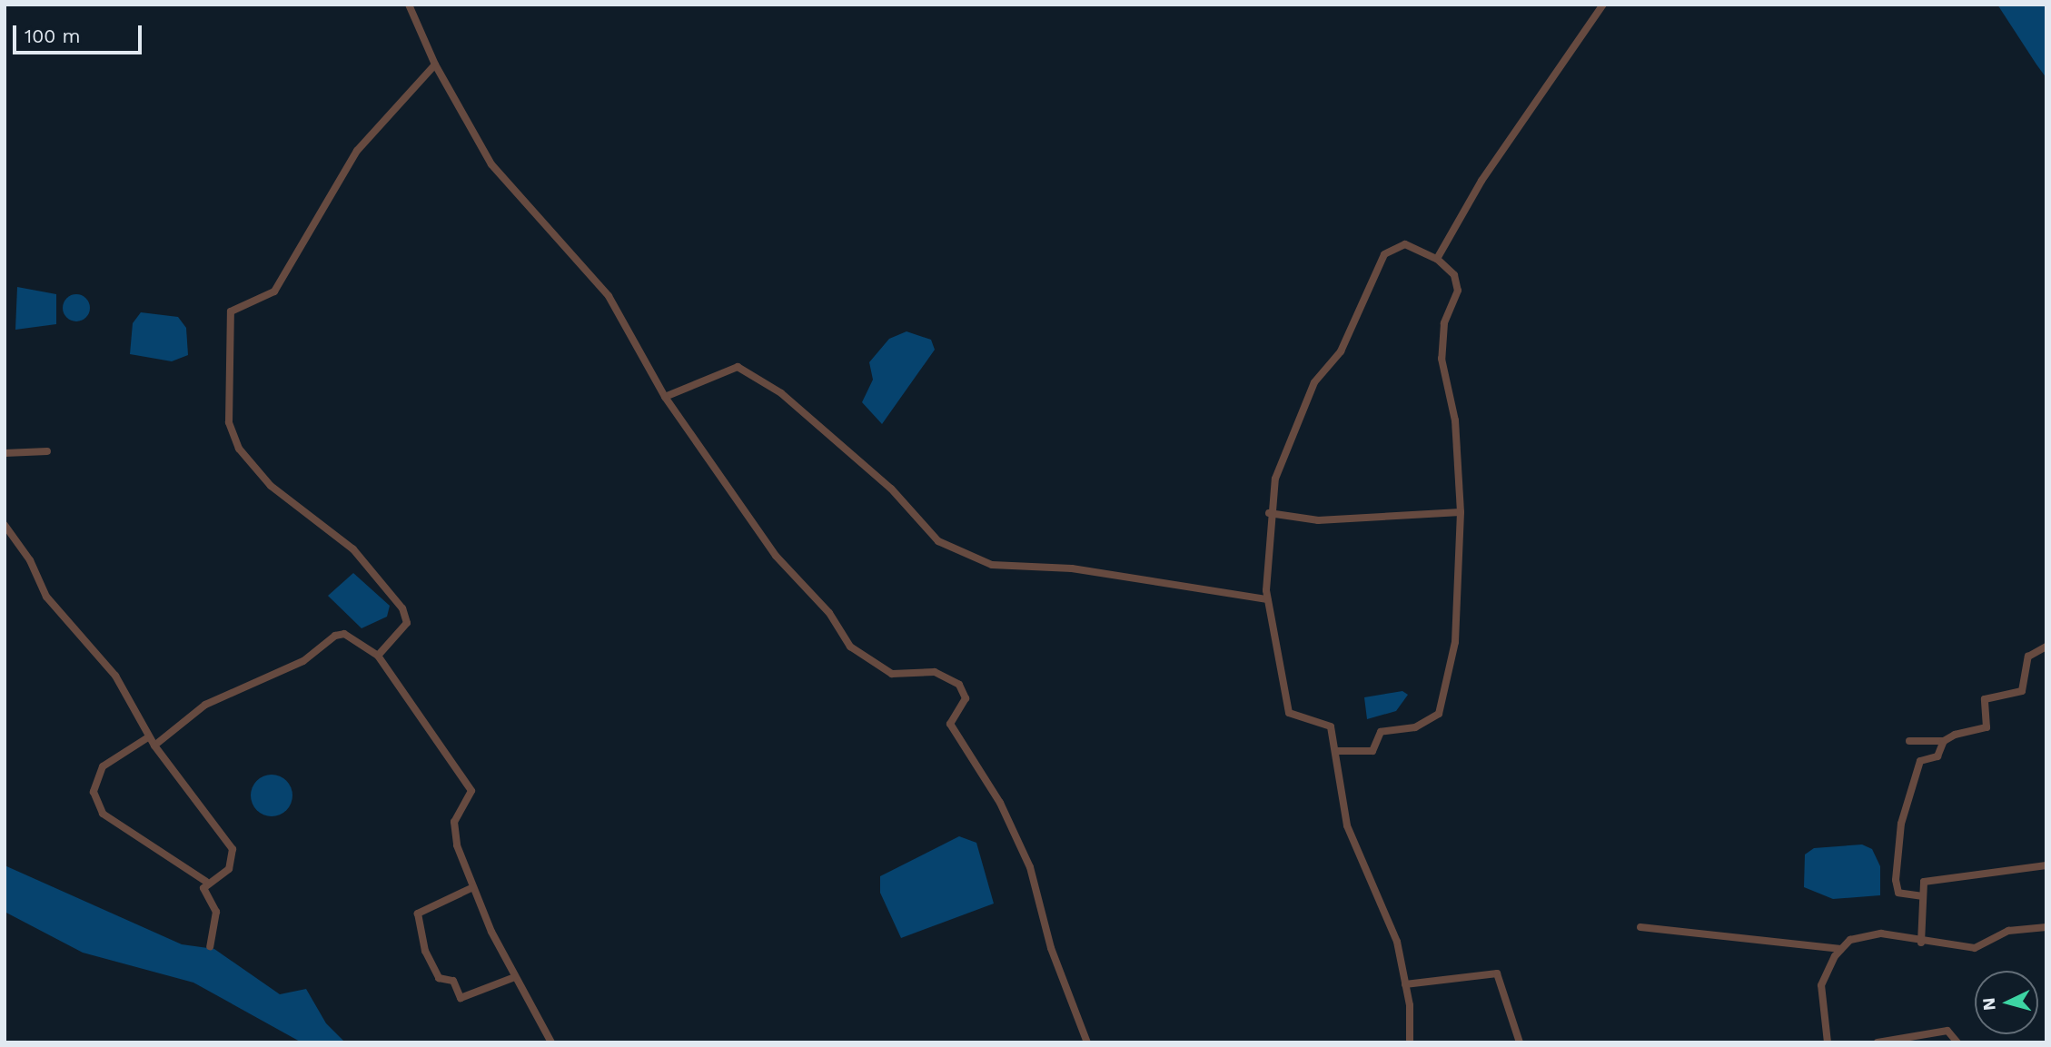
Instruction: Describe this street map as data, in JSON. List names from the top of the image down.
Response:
{
  "scale_bar": "100 m",
  "north": "left"
}
